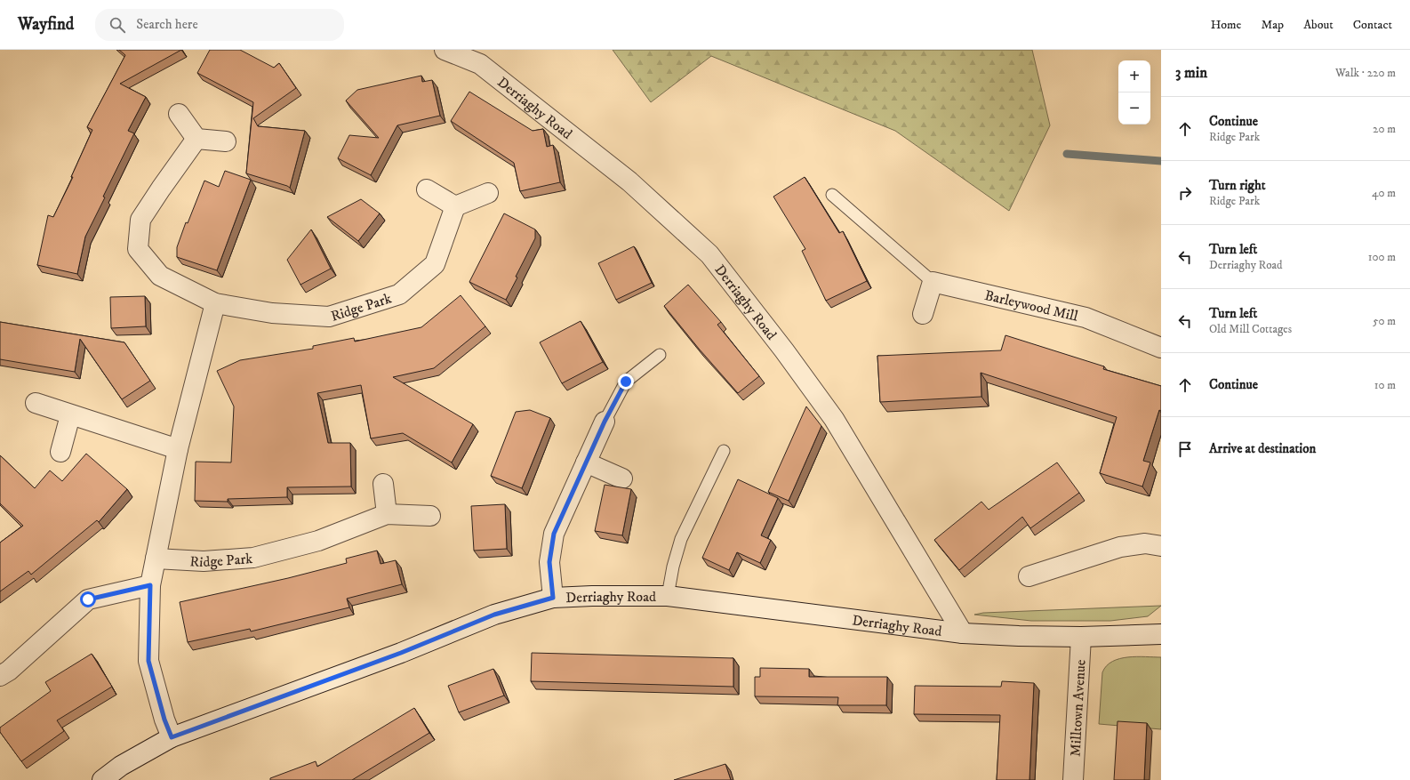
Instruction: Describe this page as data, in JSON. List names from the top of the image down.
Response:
{
  "streets": {
    "street": [
      "Derriaghy Road",
      "Barleywood Mill",
      "Ridge Park",
      "Milltown Avenue"
    ]
  },
  "crossings": [
    ["Derriaghy Road", "Milltown Avenue"]
  ],
  "page": {
    "header": "Wayfind",
    "search": "Search here",
    "nav": [
      "Home",
      "Map",
      "About",
      "Contact"
    ],
    "heading": ["3 min", "Walk · 220 m"],
    "map_buttons": ["+", "−"],
    "list": [
      ["Continue", "Ridge Park", "20 m"],
      ["Turn right", "Ridge Park", "40 m"],
      ["Turn left", "Derriaghy Road", "100 m"],
      ["Turn left", "Old Mill Cottages", "50 m"],
      ["Continue", "10 m"],
      "Arrive at destination"
    ]
  }
}
